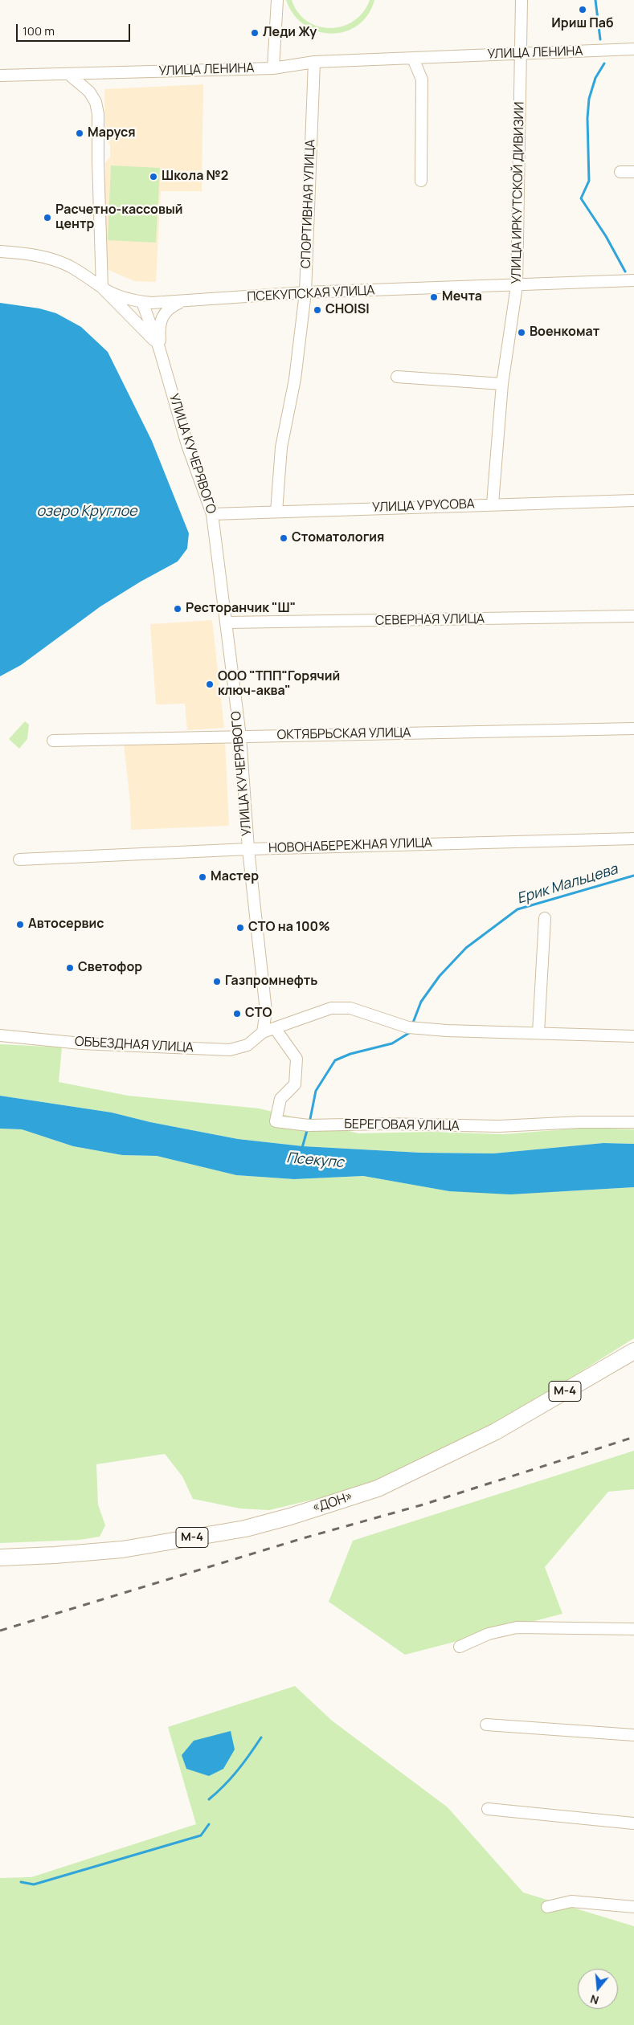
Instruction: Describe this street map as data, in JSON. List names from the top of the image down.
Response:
{
  "streets": {
    "highway": ["М-4", "«ДОН»"],
    "street": [
      "УЛИЦА ЛЕНИНА",
      "УЛИЦА ИРКУТСКОЙ ДИВИЗИИ",
      "СПОРТИВНАЯ УЛИЦА",
      "ПСЕКУПСКАЯ УЛИЦА",
      "УЛИЦА КУЧЕРЯВОГО",
      "УЛИЦА УРУСОВА",
      "СЕВЕРНАЯ УЛИЦА",
      "ОКТЯБРЬСКАЯ УЛИЦА",
      "НОВОНАБЕРЕЖНАЯ УЛИЦА",
      "ОБЪЕЗДНАЯ УЛИЦА",
      "БЕРЕГОВАЯ УЛИЦА"
    ]
  },
  "crossings": [
    ["УЛИЦА ЛЕНИНА", "УЛИЦА ИРКУТСКОЙ ДИВИЗИИ"],
    ["УЛИЦА ЛЕНИНА", "СПОРТИВНАЯ УЛИЦА"],
    ["УЛИЦА ИРКУТСКОЙ ДИВИЗИИ", "ПСЕКУПСКАЯ УЛИЦА"],
    ["УЛИЦА ИРКУТСКОЙ ДИВИЗИИ", "УЛИЦА УРУСОВА"],
    ["СПОРТИВНАЯ УЛИЦА", "ПСЕКУПСКАЯ УЛИЦА"],
    ["СПОРТИВНАЯ УЛИЦА", "УЛИЦА УРУСОВА"],
    ["ПСЕКУПСКАЯ УЛИЦА", "УЛИЦА КУЧЕРЯВОГО"],
    ["УЛИЦА КУЧЕРЯВОГО", "УЛИЦА УРУСОВА"],
    ["УЛИЦА КУЧЕРЯВОГО", "СЕВЕРНАЯ УЛИЦА"],
    ["УЛИЦА КУЧЕРЯВОГО", "ОКТЯБРЬСКАЯ УЛИЦА"],
    ["УЛИЦА КУЧЕРЯВОГО", "НОВОНАБЕРЕЖНАЯ УЛИЦА"],
    ["УЛИЦА КУЧЕРЯВОГО", "ОБЪЕЗДНАЯ УЛИЦА"]
  ],
  "water": ["озеро Круглое", "Ерик Мальцева", "Псекупс"],
  "places": [
    "Ириш Паб",
    "Леди Жу",
    "Маруся",
    "Школа №2",
    "Расчетно-кассовый центр",
    "Мечта",
    "CHOISI",
    "Военкомат",
    "Стоматология",
    "Ресторанчик \"Ш\"",
    "ООО \"ТПП\"Горячий ключ-аква\"",
    "Мастер",
    "Автосервис",
    "СТО на 100%",
    "Светофор",
    "Газпромнефть",
    "СТО"
  ],
  "scale_bar": "100 m",
  "north": "bottom"
}
